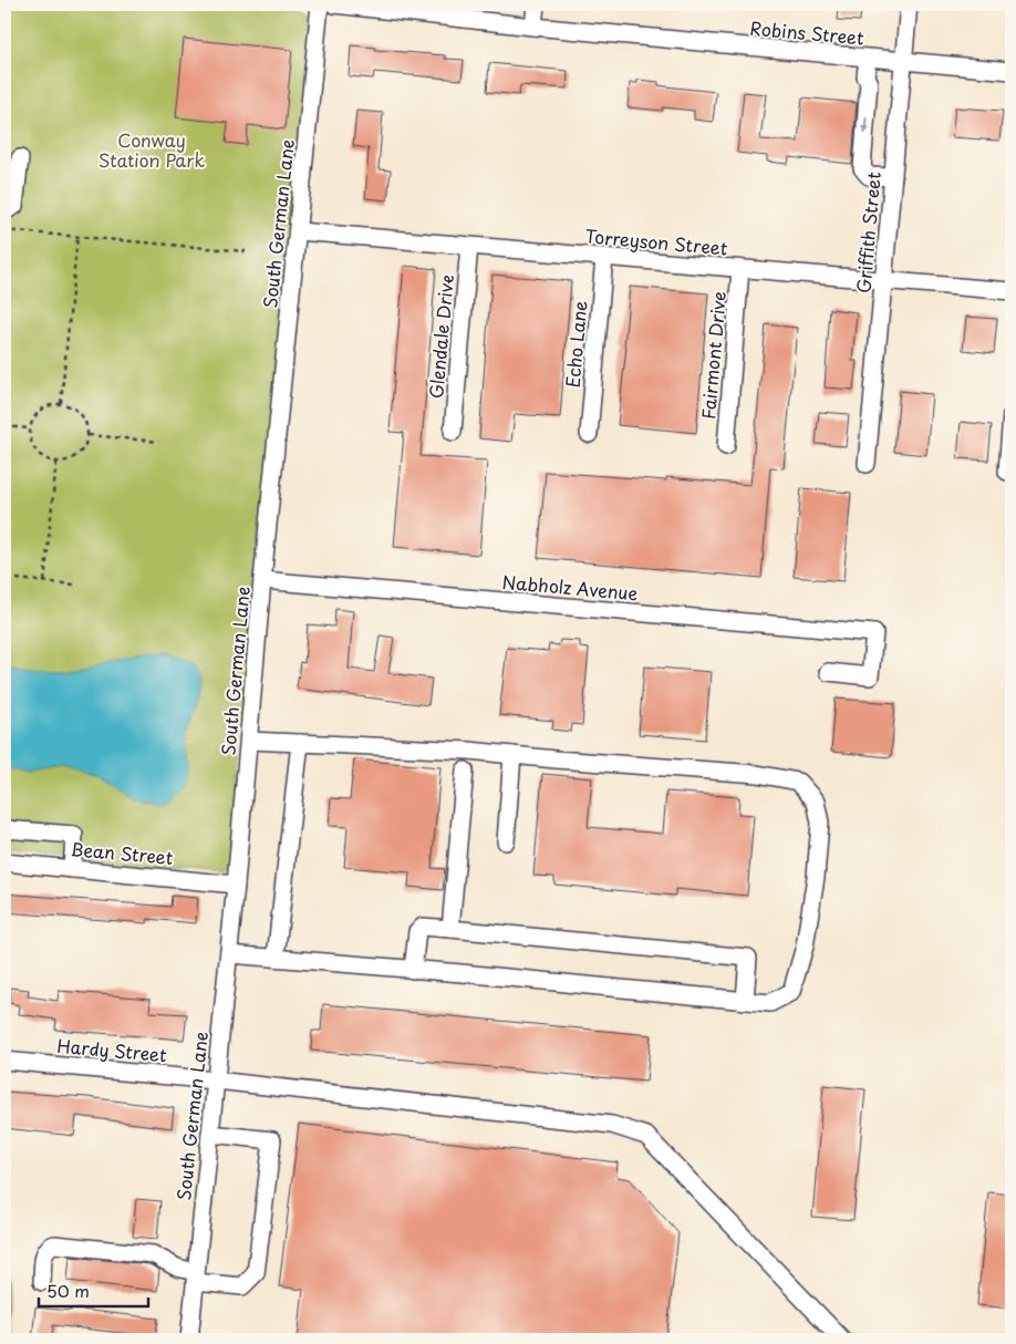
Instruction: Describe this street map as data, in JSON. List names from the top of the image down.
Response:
{
  "streets": {
    "street": [
      "Robins Street",
      "South German Lane",
      "Griffith Street",
      "Torreyson Street",
      "Glendale Drive",
      "Echo Lane",
      "Fairmont Drive",
      "Nabholz Avenue",
      "Bean Street",
      "Hardy Street"
    ]
  },
  "crossings": [
    ["Robins Street", "Griffith Street"],
    ["South German Lane", "Torreyson Street"],
    ["South German Lane", "Nabholz Avenue"],
    ["South German Lane", "Bean Street"],
    ["South German Lane", "Hardy Street"],
    ["Griffith Street", "Torreyson Street"],
    ["Torreyson Street", "Glendale Drive"],
    ["Torreyson Street", "Echo Lane"],
    ["Torreyson Street", "Fairmont Drive"]
  ],
  "parks": ["Conway Station Park"],
  "scale_bar": "50 m"
}
